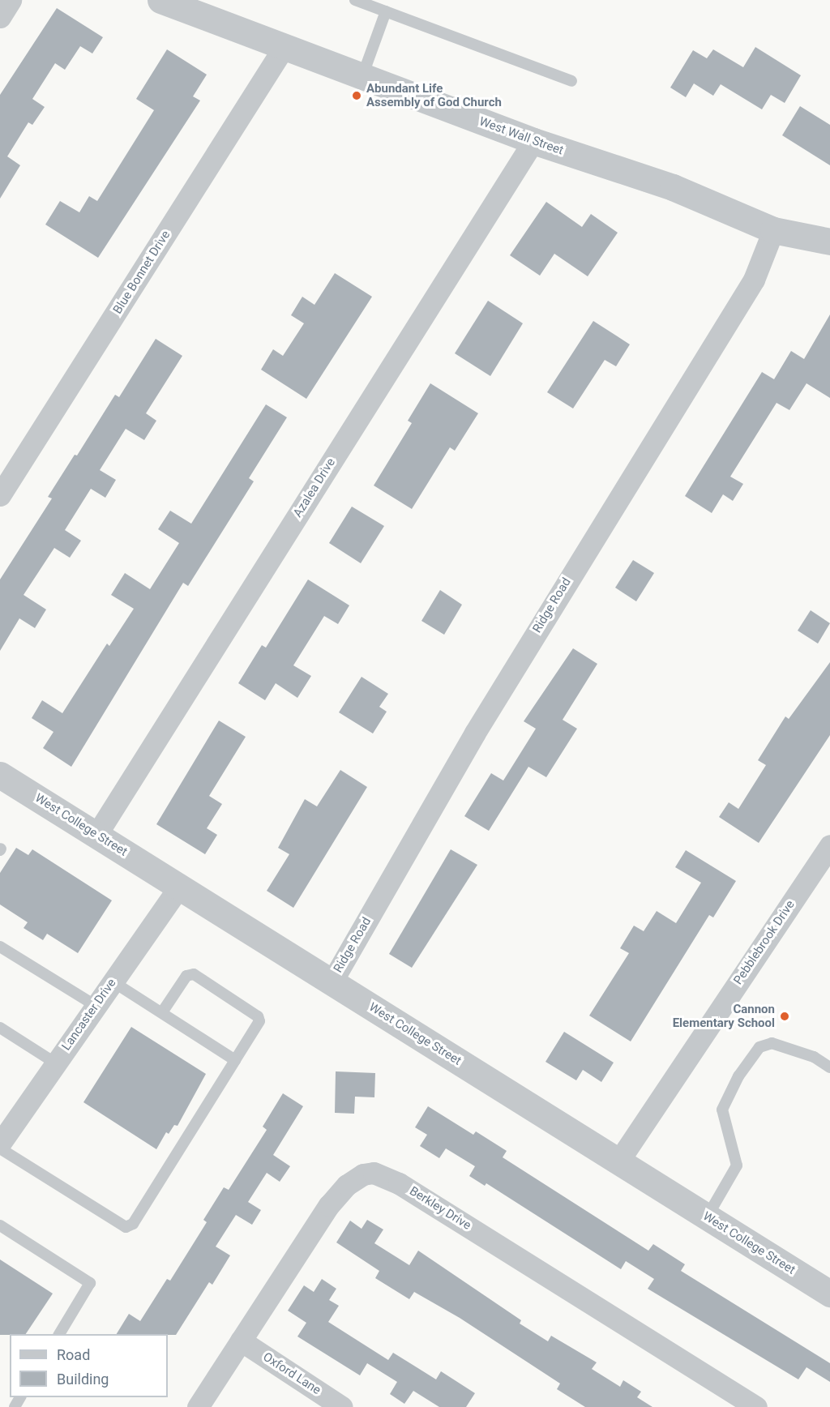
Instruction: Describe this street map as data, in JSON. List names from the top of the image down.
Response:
{
  "streets": {
    "street": [
      "West Wall Street",
      "Blue Bonnet Drive",
      "Azalea Drive",
      "Ridge Road",
      "West College Street",
      "Pebblebrook Drive",
      "Lancaster Drive",
      "Berkley Drive",
      "Oxford Lane"
    ]
  },
  "crossings": [
    ["West Wall Street", "Blue Bonnet Drive"],
    ["West Wall Street", "Azalea Drive"],
    ["West Wall Street", "Ridge Road"],
    ["Azalea Drive", "West College Street"],
    ["Ridge Road", "West College Street"],
    ["West College Street", "Pebblebrook Drive"],
    ["West College Street", "Lancaster Drive"],
    ["Berkley Drive", "Oxford Lane"]
  ],
  "places": ["Abundant Life Assembly of God Church", "Cannon Elementary School"],
  "legend": ["Road", "Building"]
}
